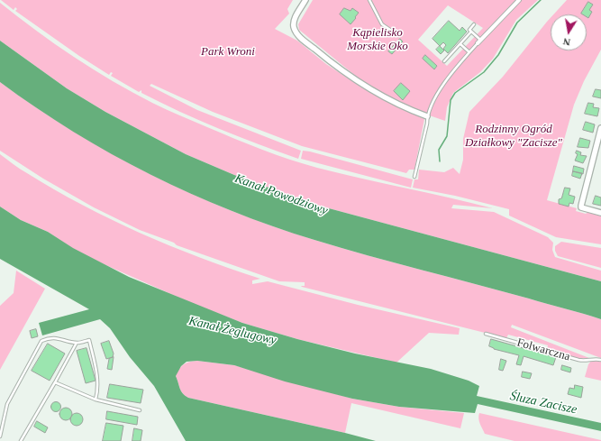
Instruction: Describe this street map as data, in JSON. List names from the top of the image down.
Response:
{
  "streets": {
    "lane": ["Folwarczna"]
  },
  "water": ["Kanał Powodziowy", "Kanał Żeglugowy", "Śluza Zacisze"],
  "parks": ["Kąpielisko Morskie Oko", "Park Wroni", "Rodzinny Ogród Działkowy \"Zacisze\""],
  "north": "bottom"
}
